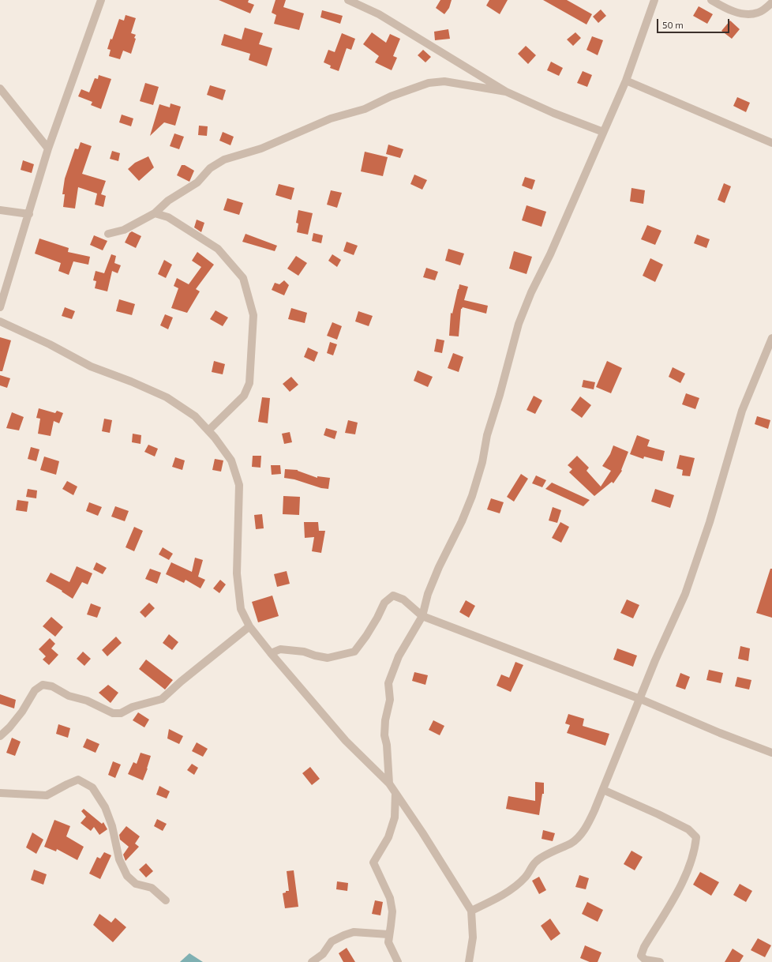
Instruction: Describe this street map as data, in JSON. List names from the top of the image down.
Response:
{
  "scale_bar": "50 m"
}
